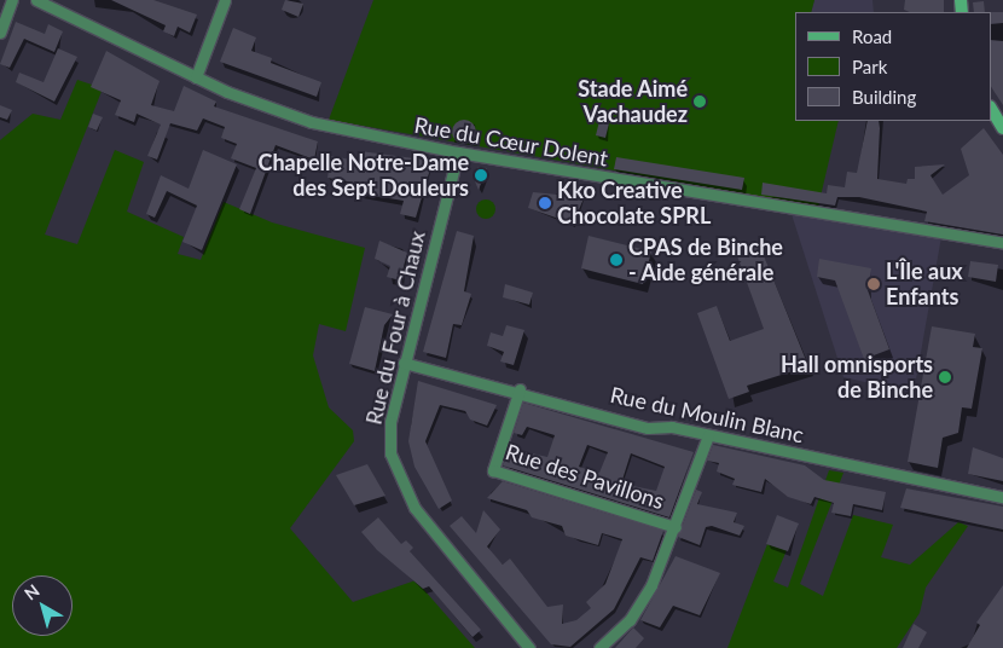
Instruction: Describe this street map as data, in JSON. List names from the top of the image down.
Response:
{
  "streets": {
    "street": [
      "Rue du Cœur Dolent",
      "Rue du Four à Chaux",
      "Rue du Moulin Blanc",
      "Rue des Pavillons"
    ]
  },
  "crossings": [
    ["Rue du Cœur Dolent", "Rue du Four à Chaux"],
    ["Rue du Four à Chaux", "Rue du Moulin Blanc"],
    ["Rue du Moulin Blanc", "Rue des Pavillons"]
  ],
  "places": [
    "Stade Aimé Vachaudez",
    "Chapelle Notre-Dame des Sept Douleurs",
    "Kko Creative Chocolate SPRL",
    "CPAS de Binche - Aide générale",
    "L'Île aux Enfants",
    "Hall omnisports de Binche"
  ],
  "legend": ["Road", "Park", "Building"],
  "north": "top left"
}
